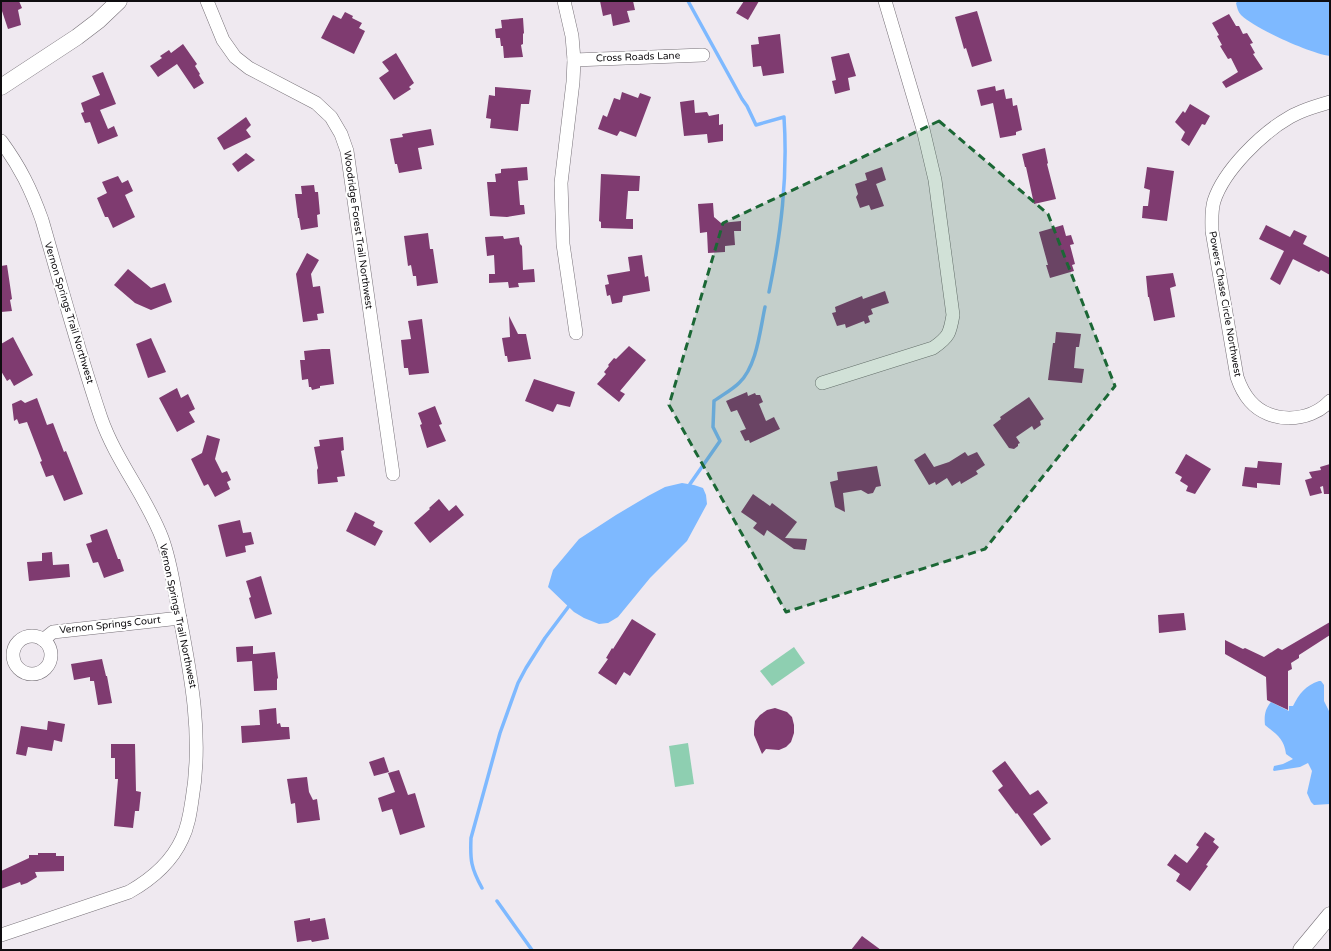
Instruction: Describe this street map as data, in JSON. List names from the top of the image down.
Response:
{
  "streets": {
    "street": [
      "Cross Roads Lane",
      "Woodridge Forest Trail Northwest",
      "Powers Chase Circle Northwest",
      "Vernon Springs Trail Northwest",
      "Vernon Springs Court"
    ]
  },
  "crossings": [
    ["Vernon Springs Trail Northwest", "Vernon Springs Court"]
  ]
}
